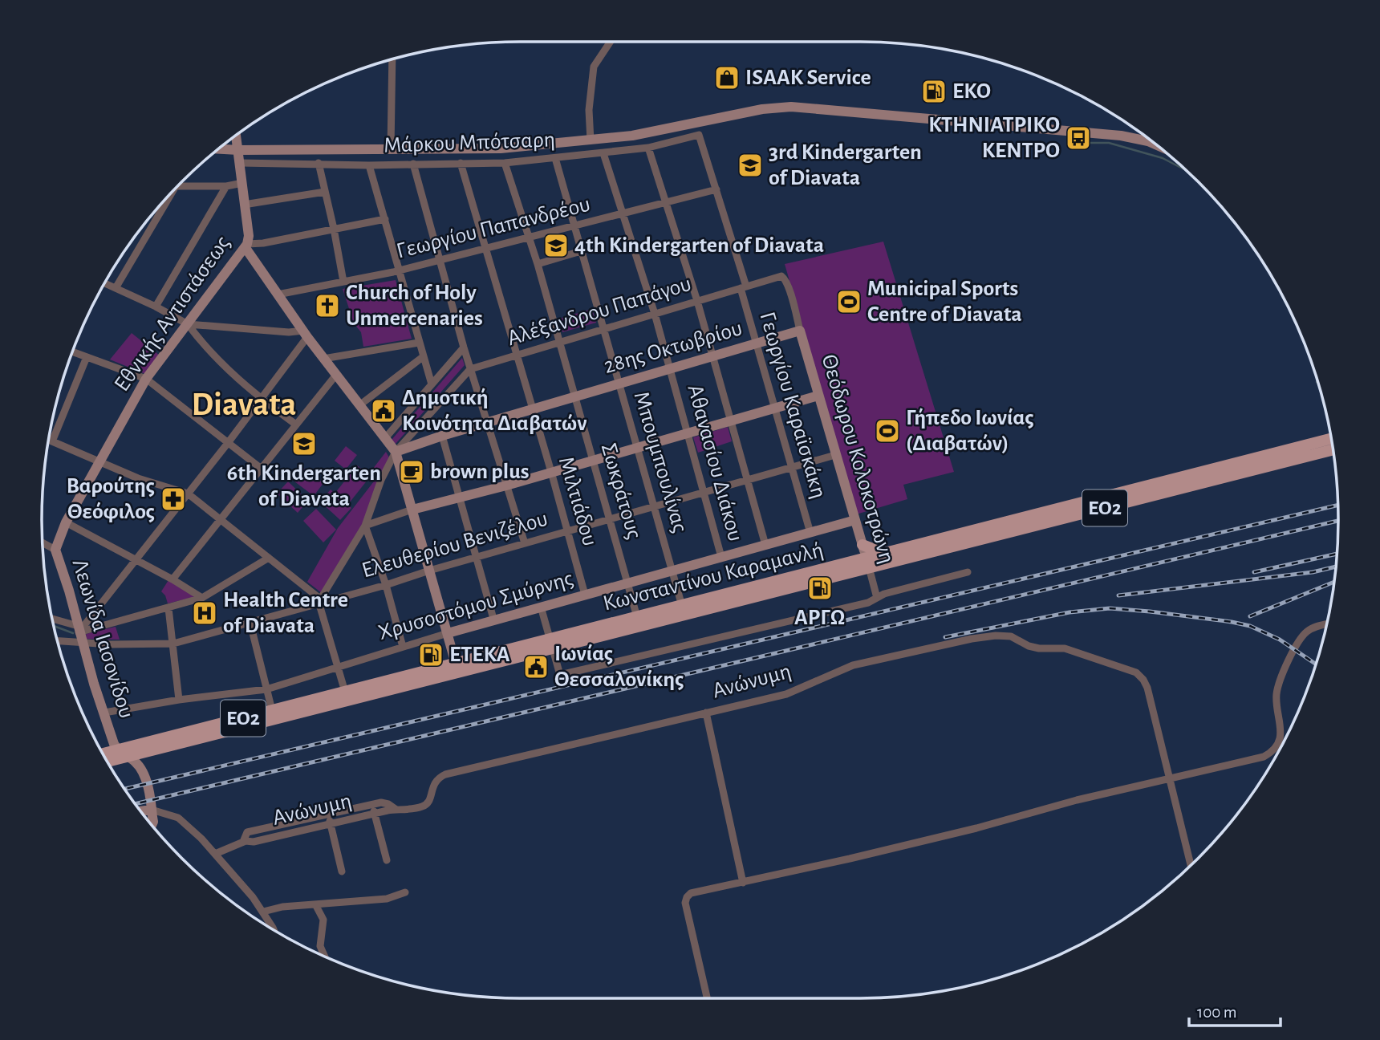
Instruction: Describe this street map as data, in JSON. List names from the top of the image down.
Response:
{
  "streets": {
    "main road": ["ΕΟ2", "Κωνσταντίνου Καραμανλή"],
    "street": [
      "Μάρκου Μπότσαρη",
      "Γεωργίου Παπανδρέου",
      "Αλέξανδρου Παπάγου",
      "Εθνικής Αντιστάσεως",
      "28ης Οκτωβρίου",
      "Γεωργίου Καραϊσκάκη",
      "Θεόδωρου Κολοκοτρώνη",
      "Μπουμπουλίνας",
      "Αθανασίου Διάκου",
      "Σωκράτους",
      "Μιλτιάδου",
      "Ελευθερίου Βενιζέλου",
      "Χρυσοστόμου Σμύρνης",
      "Λεωνίδα Ιασονίδου",
      "Ανώνυμη"
    ]
  },
  "crossings": [
    ["Μάρκου Μπότσαρη", "Εθνικής Αντιστάσεως"],
    ["Μάρκου Μπότσαρη", "Γεωργίου Καραϊσκάκη"],
    ["Μάρκου Μπότσαρη", "Μπουμπουλίνας"],
    ["Μάρκου Μπότσαρη", "Αθανασίου Διάκου"],
    ["Μάρκου Μπότσαρη", "Σωκράτους"],
    ["Μάρκου Μπότσαρη", "Μιλτιάδου"],
    ["Γεωργίου Παπανδρέου", "Γεωργίου Καραϊσκάκη"],
    ["Γεωργίου Παπανδρέου", "Μπουμπουλίνας"],
    ["Γεωργίου Παπανδρέου", "Αθανασίου Διάκου"],
    ["Γεωργίου Παπανδρέου", "Σωκράτους"],
    ["Γεωργίου Παπανδρέου", "Μιλτιάδου"],
    ["Αλέξανδρου Παπάγου", "28ης Οκτωβρίου"],
    ["Αλέξανδρου Παπάγου", "Γεωργίου Καραϊσκάκη"],
    ["Αλέξανδρου Παπάγου", "Θεόδωρου Κολοκοτρώνη"],
    ["Αλέξανδρου Παπάγου", "Μπουμπουλίνας"],
    ["Αλέξανδρου Παπάγου", "Αθανασίου Διάκου"],
    ["Αλέξανδρου Παπάγου", "Σωκράτους"],
    ["Αλέξανδρου Παπάγου", "Μιλτιάδου"],
    ["Εθνικής Αντιστάσεως", "Λεωνίδα Ιασονίδου"],
    ["28ης Οκτωβρίου", "Γεωργίου Καραϊσκάκη"],
    ["28ης Οκτωβρίου", "Θεόδωρου Κολοκοτρώνη"],
    ["28ης Οκτωβρίου", "Μπουμπουλίνας"],
    ["28ης Οκτωβρίου", "Αθανασίου Διάκου"],
    ["28ης Οκτωβρίου", "Σωκράτους"],
    ["28ης Οκτωβρίου", "Μιλτιάδου"],
    ["Γεωργίου Καραϊσκάκη", "Ελευθερίου Βενιζέλου"],
    ["Γεωργίου Καραϊσκάκη", "Χρυσοστόμου Σμύρνης"],
    ["Θεόδωρου Κολοκοτρώνη", "Ελευθερίου Βενιζέλου"],
    ["Θεόδωρου Κολοκοτρώνη", "Κωνσταντίνου Καραμανλή"],
    ["Θεόδωρου Κολοκοτρώνη", "Χρυσοστόμου Σμύρνης"],
    ["Μπουμπουλίνας", "Ελευθερίου Βενιζέλου"],
    ["Μπουμπουλίνας", "Κωνσταντίνου Καραμανλή"],
    ["Μπουμπουλίνας", "Χρυσοστόμου Σμύρνης"],
    ["Αθανασίου Διάκου", "Ελευθερίου Βενιζέλου"],
    ["Αθανασίου Διάκου", "Χρυσοστόμου Σμύρνης"],
    ["Σωκράτους", "Ελευθερίου Βενιζέλου"],
    ["Σωκράτους", "Κωνσταντίνου Καραμανλή"],
    ["Σωκράτους", "Χρυσοστόμου Σμύρνης"],
    ["Μιλτιάδου", "Ελευθερίου Βενιζέλου"],
    ["Μιλτιάδου", "Χρυσοστόμου Σμύρνης"],
    ["Ελευθερίου Βενιζέλου", "Λεωνίδα Ιασονίδου"],
    ["Κωνσταντίνου Καραμανλή", "Λεωνίδα Ιασονίδου"],
    ["Χρυσοστόμου Σμύρνης", "Λεωνίδα Ιασονίδου"]
  ],
  "districts": ["Diavata"],
  "places": {
    "shop": ["ISAAK Service"],
    "fuel station": ["EKO", "ΑΡΓΩ", "ΕΤΕΚΑ"],
    "bus stop": ["ΚΤΗΝΙΑΤΡΙΚΟ ΚΕΝΤΡΟ"],
    "school or university": ["3rd Kindergarten of Diavata", "4th Kindergarten of Diavata", "6th Kindergarten of Diavata"],
    "sports": ["Municipal Sports Centre of Diavata", "Γήπεδο Ιωνίας (Διαβατών)"],
    "church": ["Church of Holy Unmercenaries"],
    "public building": ["Δημοτική Κοινότητα Διαβατών", "Ιωνίας Θεσσαλονίκης"],
    "cafe": ["brown plus"],
    "pharmacy": ["Βαρούτης Θεόφιλος"],
    "hospital": ["Health Centre of Diavata"]
  },
  "scale_bar": "100 m"
}
